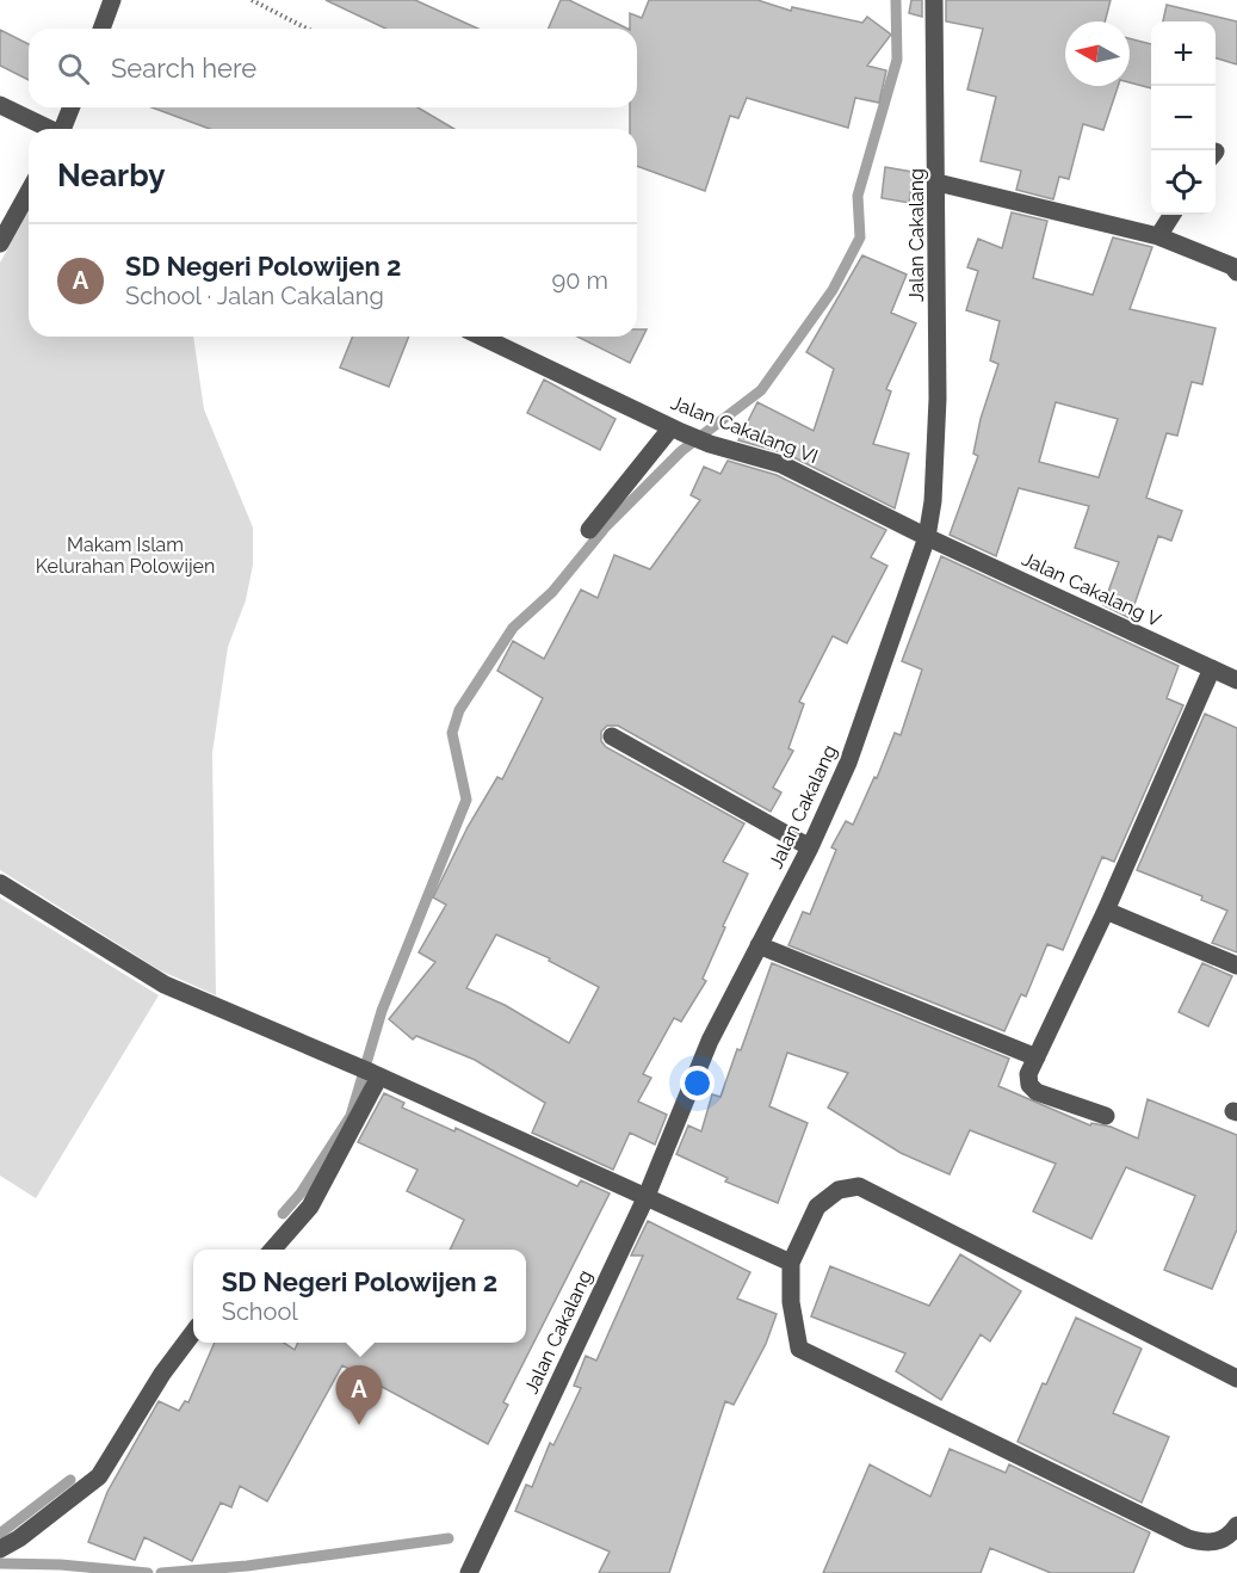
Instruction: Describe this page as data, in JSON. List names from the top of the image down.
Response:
{
  "streets": {
    "street": ["Jalan Cakalang", "Jalan Cakalang VI", "Jalan Cakalang V"]
  },
  "crossings": [
    ["Jalan Cakalang", "Jalan Cakalang VI"],
    ["Jalan Cakalang", "Jalan Cakalang V"],
    ["Jalan Cakalang VI", "Jalan Cakalang V"]
  ],
  "parks": ["Makam Islam Kelurahan Polowijen"],
  "north": "left",
  "page": {
    "map_buttons": ["+", "−"],
    "search": "Search here",
    "heading": "Nearby",
    "list": [
      {
        "mark": "A",
        "name": "SD Negeri Polowijen 2",
        "note": "School · Jalan Cakalang",
        "value": "90 m"
      }
    ],
    "popup": ["SD Negeri Polowijen 2", "School"],
    "pins": "A"
  }
}
